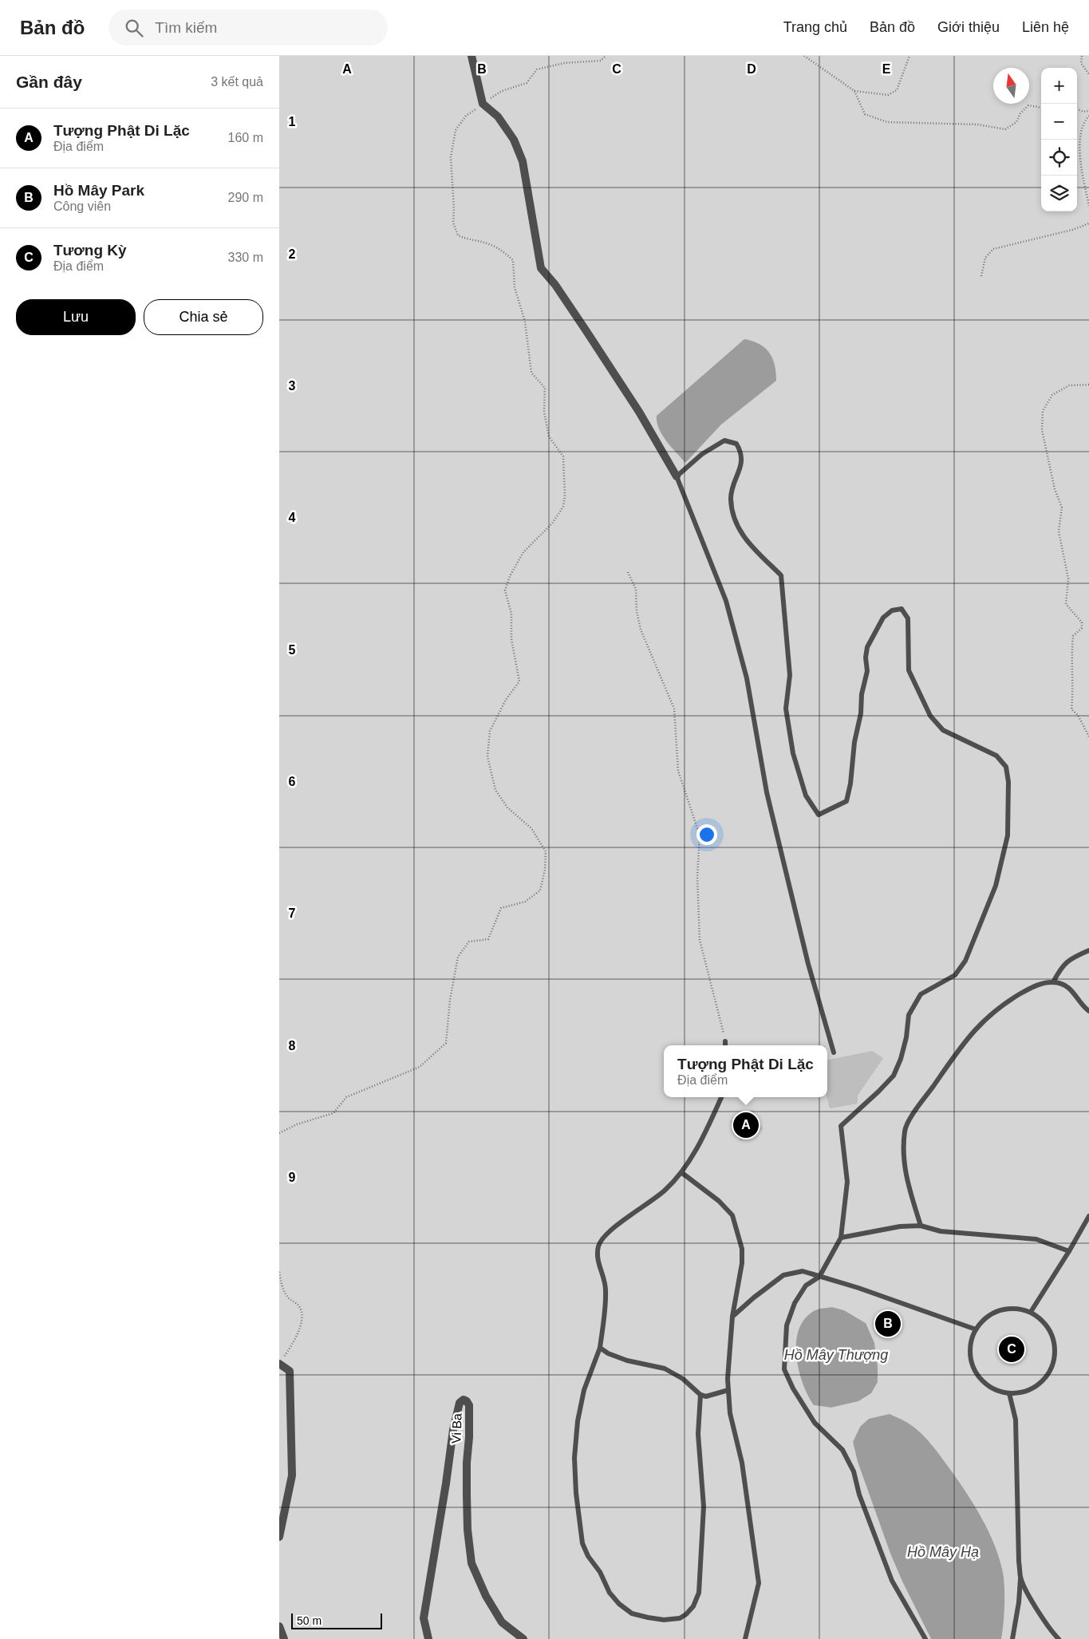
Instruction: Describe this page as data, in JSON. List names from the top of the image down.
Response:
{
  "streets": {
    "street": ["Vi Ba"]
  },
  "water": ["Hồ Mây Thượng", "Hồ Mây Hạ"],
  "scale_bar": "50 m",
  "north": "top",
  "page": {
    "header": "Bản đồ",
    "search": "Tìm kiếm",
    "nav": [
      "Trang chủ",
      "Bản đồ",
      "Giới thiệu",
      "Liên hệ"
    ],
    "heading": ["Gần đây", "3 kết quả"],
    "map_buttons": ["+", "−"],
    "list": [
      {
        "mark": "A",
        "name": "Tượng Phật Di Lặc",
        "note": "Địa điểm",
        "value": "160 m"
      },
      {
        "mark": "B",
        "name": "Hồ Mây Park",
        "note": "Công viên",
        "value": "290 m"
      },
      {
        "mark": "C",
        "name": "Tương Kỳ",
        "note": "Địa điểm",
        "value": "330 m"
      }
    ],
    "buttons": ["Lưu", "Chia sẻ"],
    "popup": ["Tượng Phật Di Lặc", "Địa điểm"],
    "pins": ["A", "B", "C"],
    "scale": "50 m"
  },
  "grid": {
    "columns": [
      "A",
      "B",
      "C",
      "D",
      "E"
    ],
    "rows": [
      "1",
      "2",
      "3",
      "4",
      "5",
      "6",
      "7",
      "8",
      "9"
    ]
  }
}
